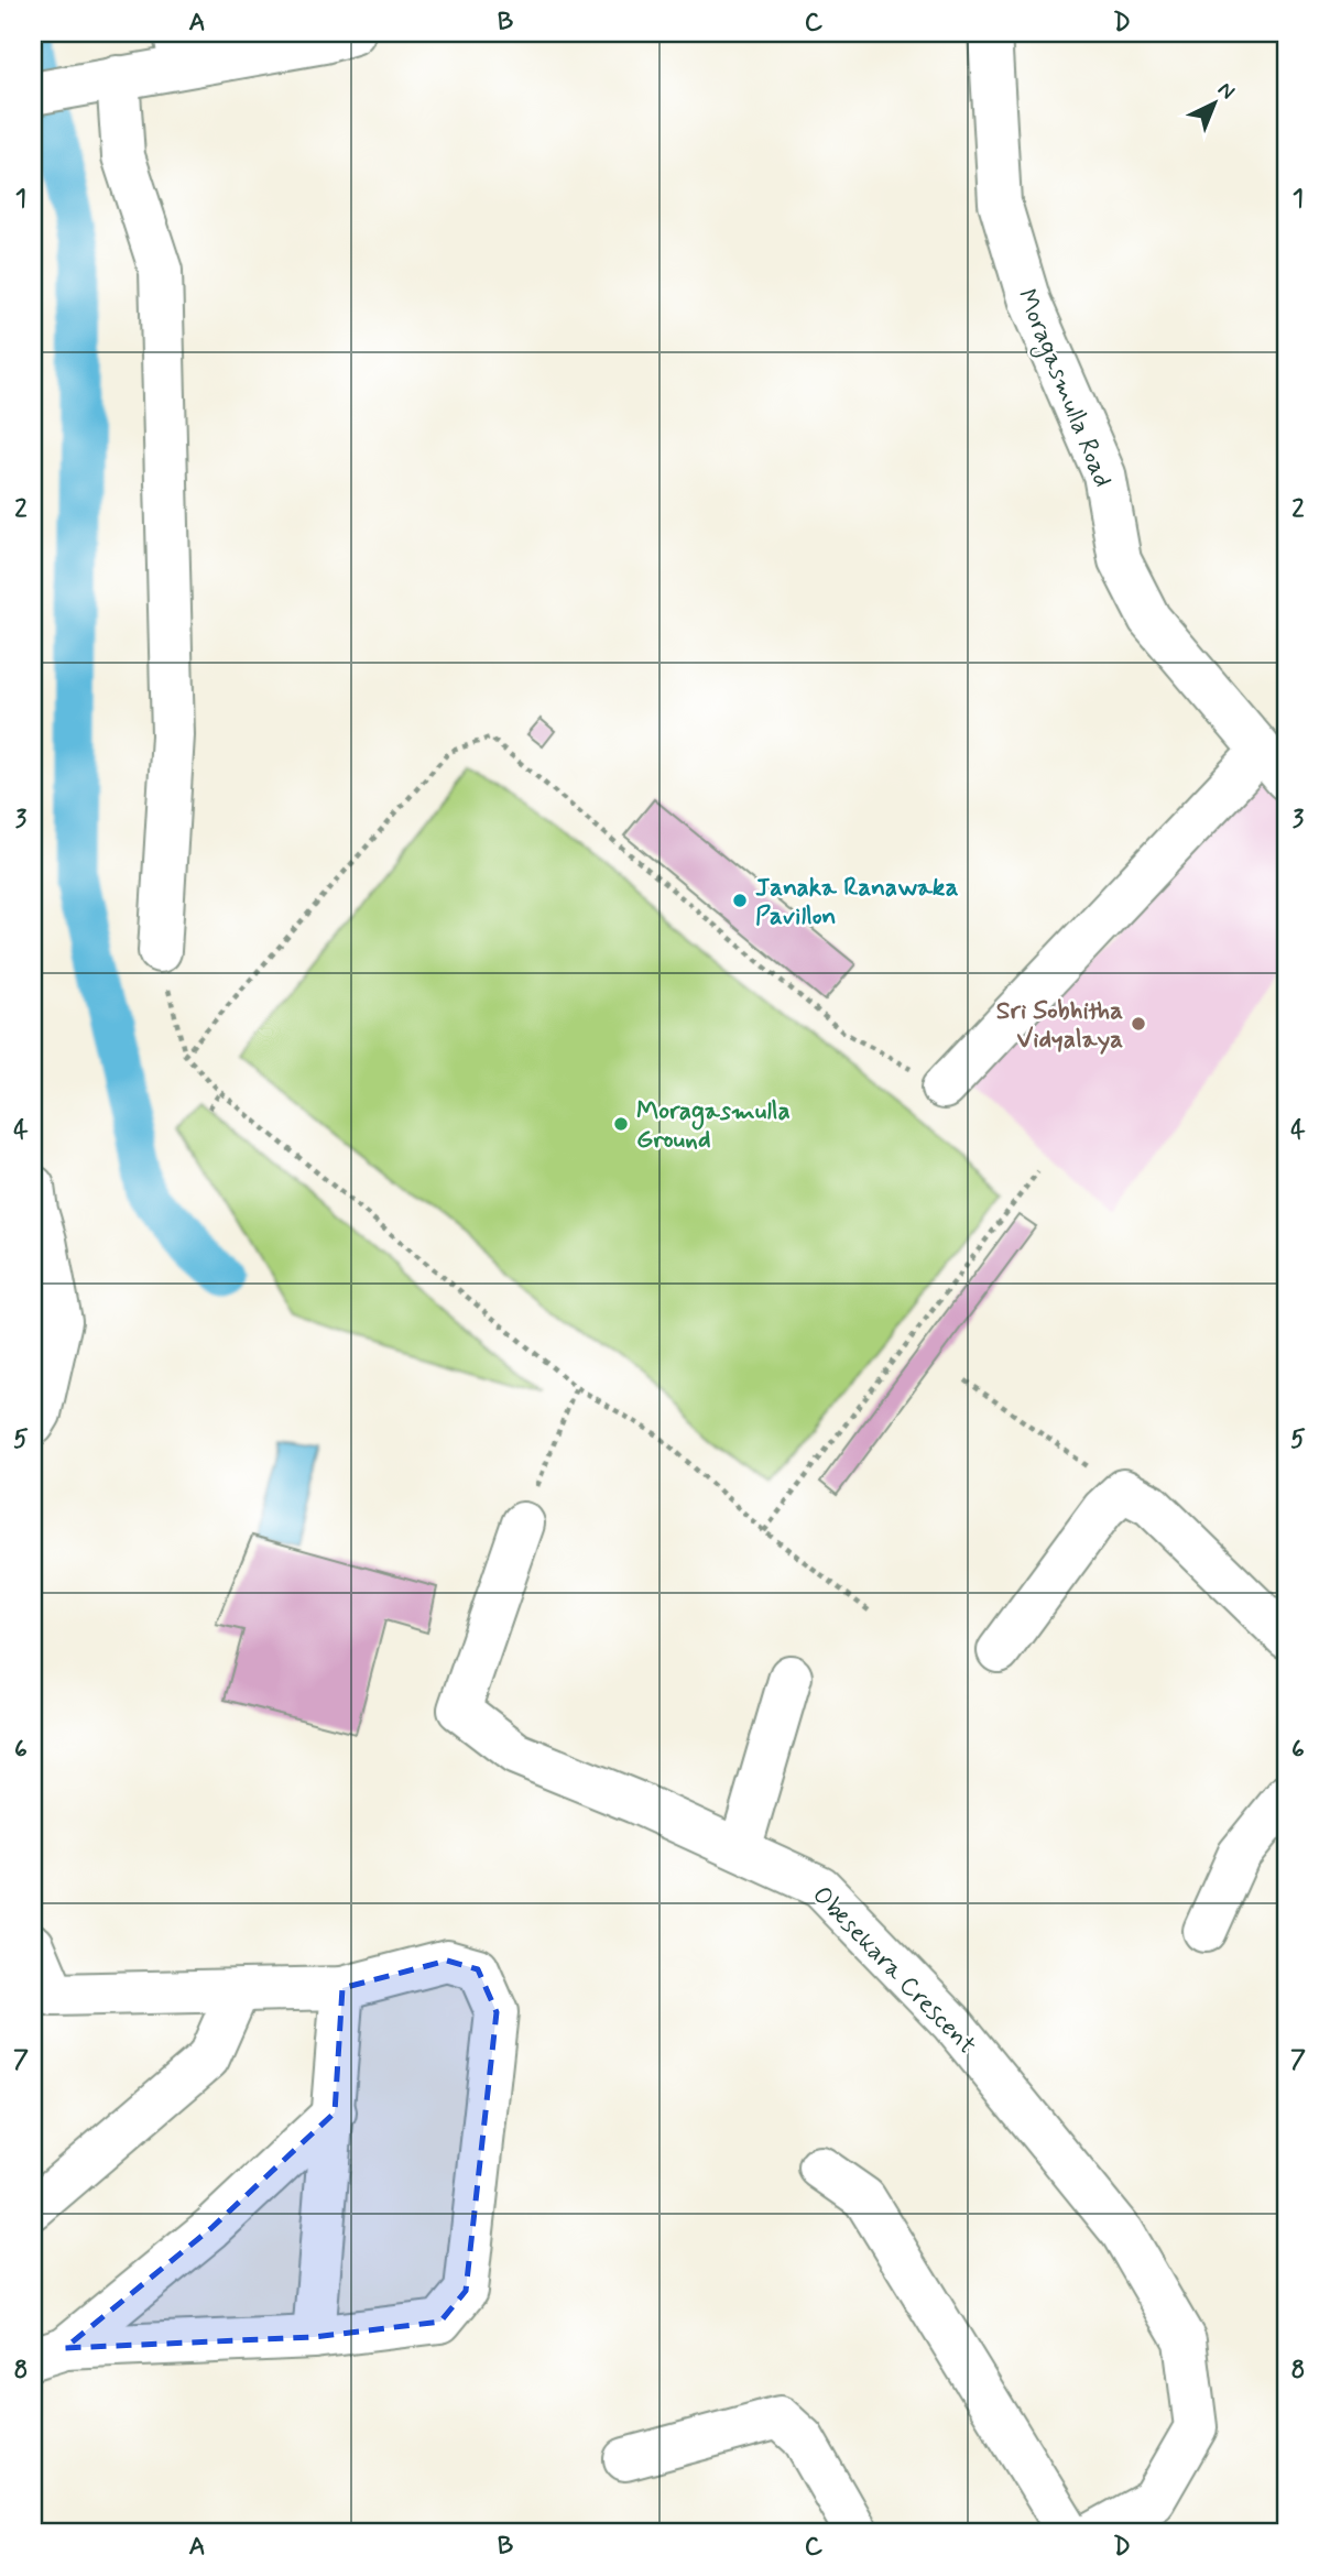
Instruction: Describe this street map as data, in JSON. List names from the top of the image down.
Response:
{
  "streets": {
    "street": ["Moragasmulla Road", "Obesekara Crescent"]
  },
  "places": ["Janaka Ranawaka Pavillon", "Sri Sobhitha Vidyalaya", "Moragasmulla Ground"],
  "north": "top right",
  "grid": {
    "columns": [
      "A",
      "B",
      "C",
      "D"
    ],
    "rows": [
      "1",
      "2",
      "3",
      "4",
      "5",
      "6",
      "7",
      "8"
    ]
  }
}
